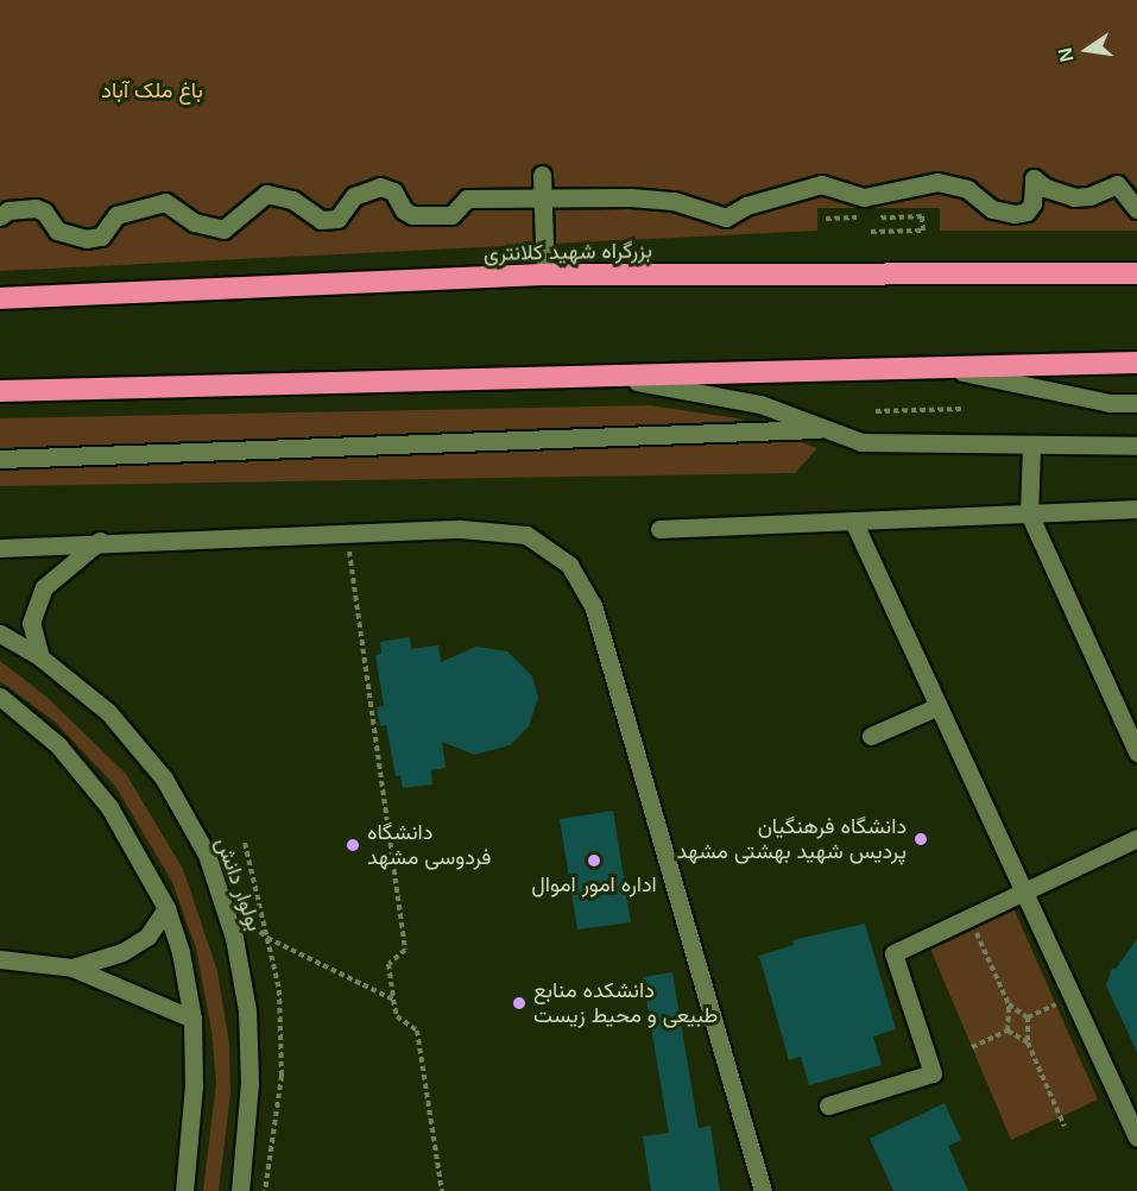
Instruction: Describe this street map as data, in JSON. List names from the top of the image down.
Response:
{
  "streets": {
    "highway": ["بزرگراه شهید کلانتری"],
    "street": ["بولوار دانش"]
  },
  "parks": ["باغ ملک آباد"],
  "places": [
    "دانشگاه فرهنگیان پردیس شهید بهشتی مشهد",
    "دانشگاه فردوسی مشهد",
    "اداره امور اموال",
    "دانشکده منابع طبیعی و محیط زیست"
  ],
  "north": "left"
}
